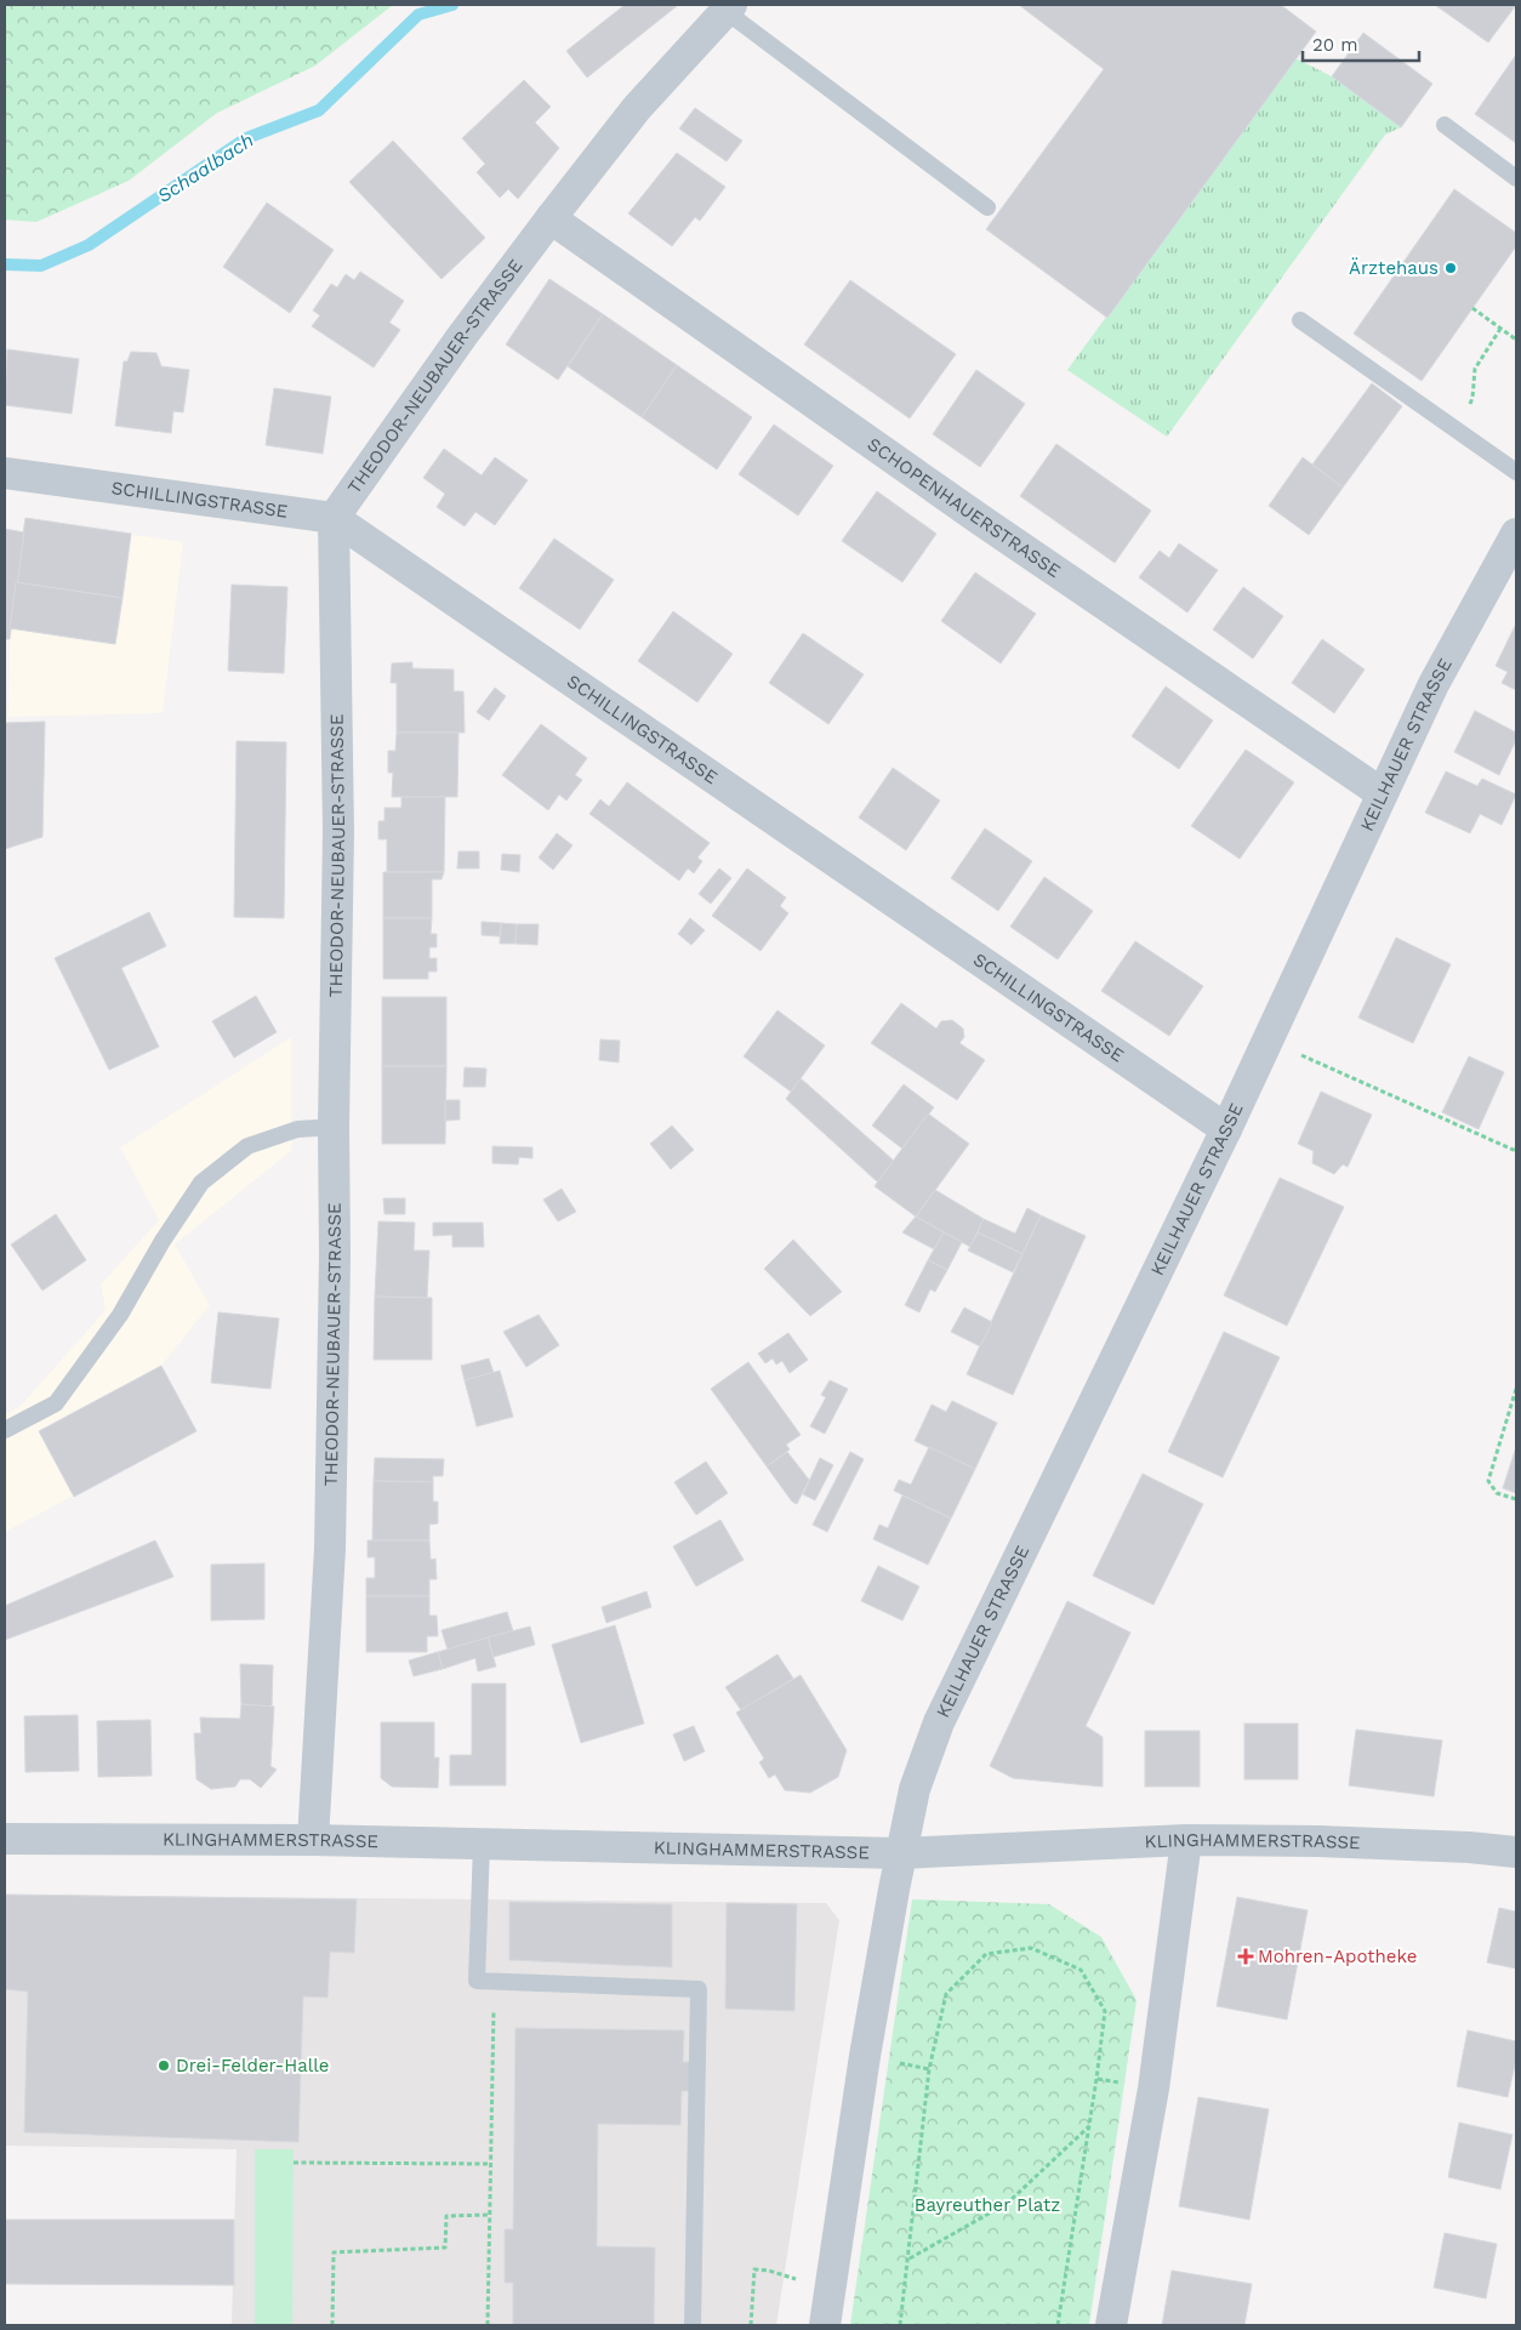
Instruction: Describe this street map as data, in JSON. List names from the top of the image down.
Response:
{
  "streets": {
    "street": [
      "THEODOR-NEUBAUER-STRASSE",
      "SCHILLINGSTRASSE",
      "SCHOPENHAUERSTRASSE",
      "KEILHAUER STRASSE",
      "KLINGHAMMERSTRASSE"
    ]
  },
  "crossings": [
    ["THEODOR-NEUBAUER-STRASSE", "SCHILLINGSTRASSE"],
    ["THEODOR-NEUBAUER-STRASSE", "SCHOPENHAUERSTRASSE"],
    ["THEODOR-NEUBAUER-STRASSE", "KLINGHAMMERSTRASSE"],
    ["SCHILLINGSTRASSE", "KEILHAUER STRASSE"],
    ["SCHOPENHAUERSTRASSE", "KEILHAUER STRASSE"],
    ["KEILHAUER STRASSE", "KLINGHAMMERSTRASSE"]
  ],
  "water": ["Schaalbach"],
  "parks": ["Bayreuther Platz"],
  "places": {
    "other": ["Ärztehaus", "Drei-Felder-Halle"],
    "health": ["Mohren-Apotheke"]
  },
  "scale_bar": "20 m"
}
